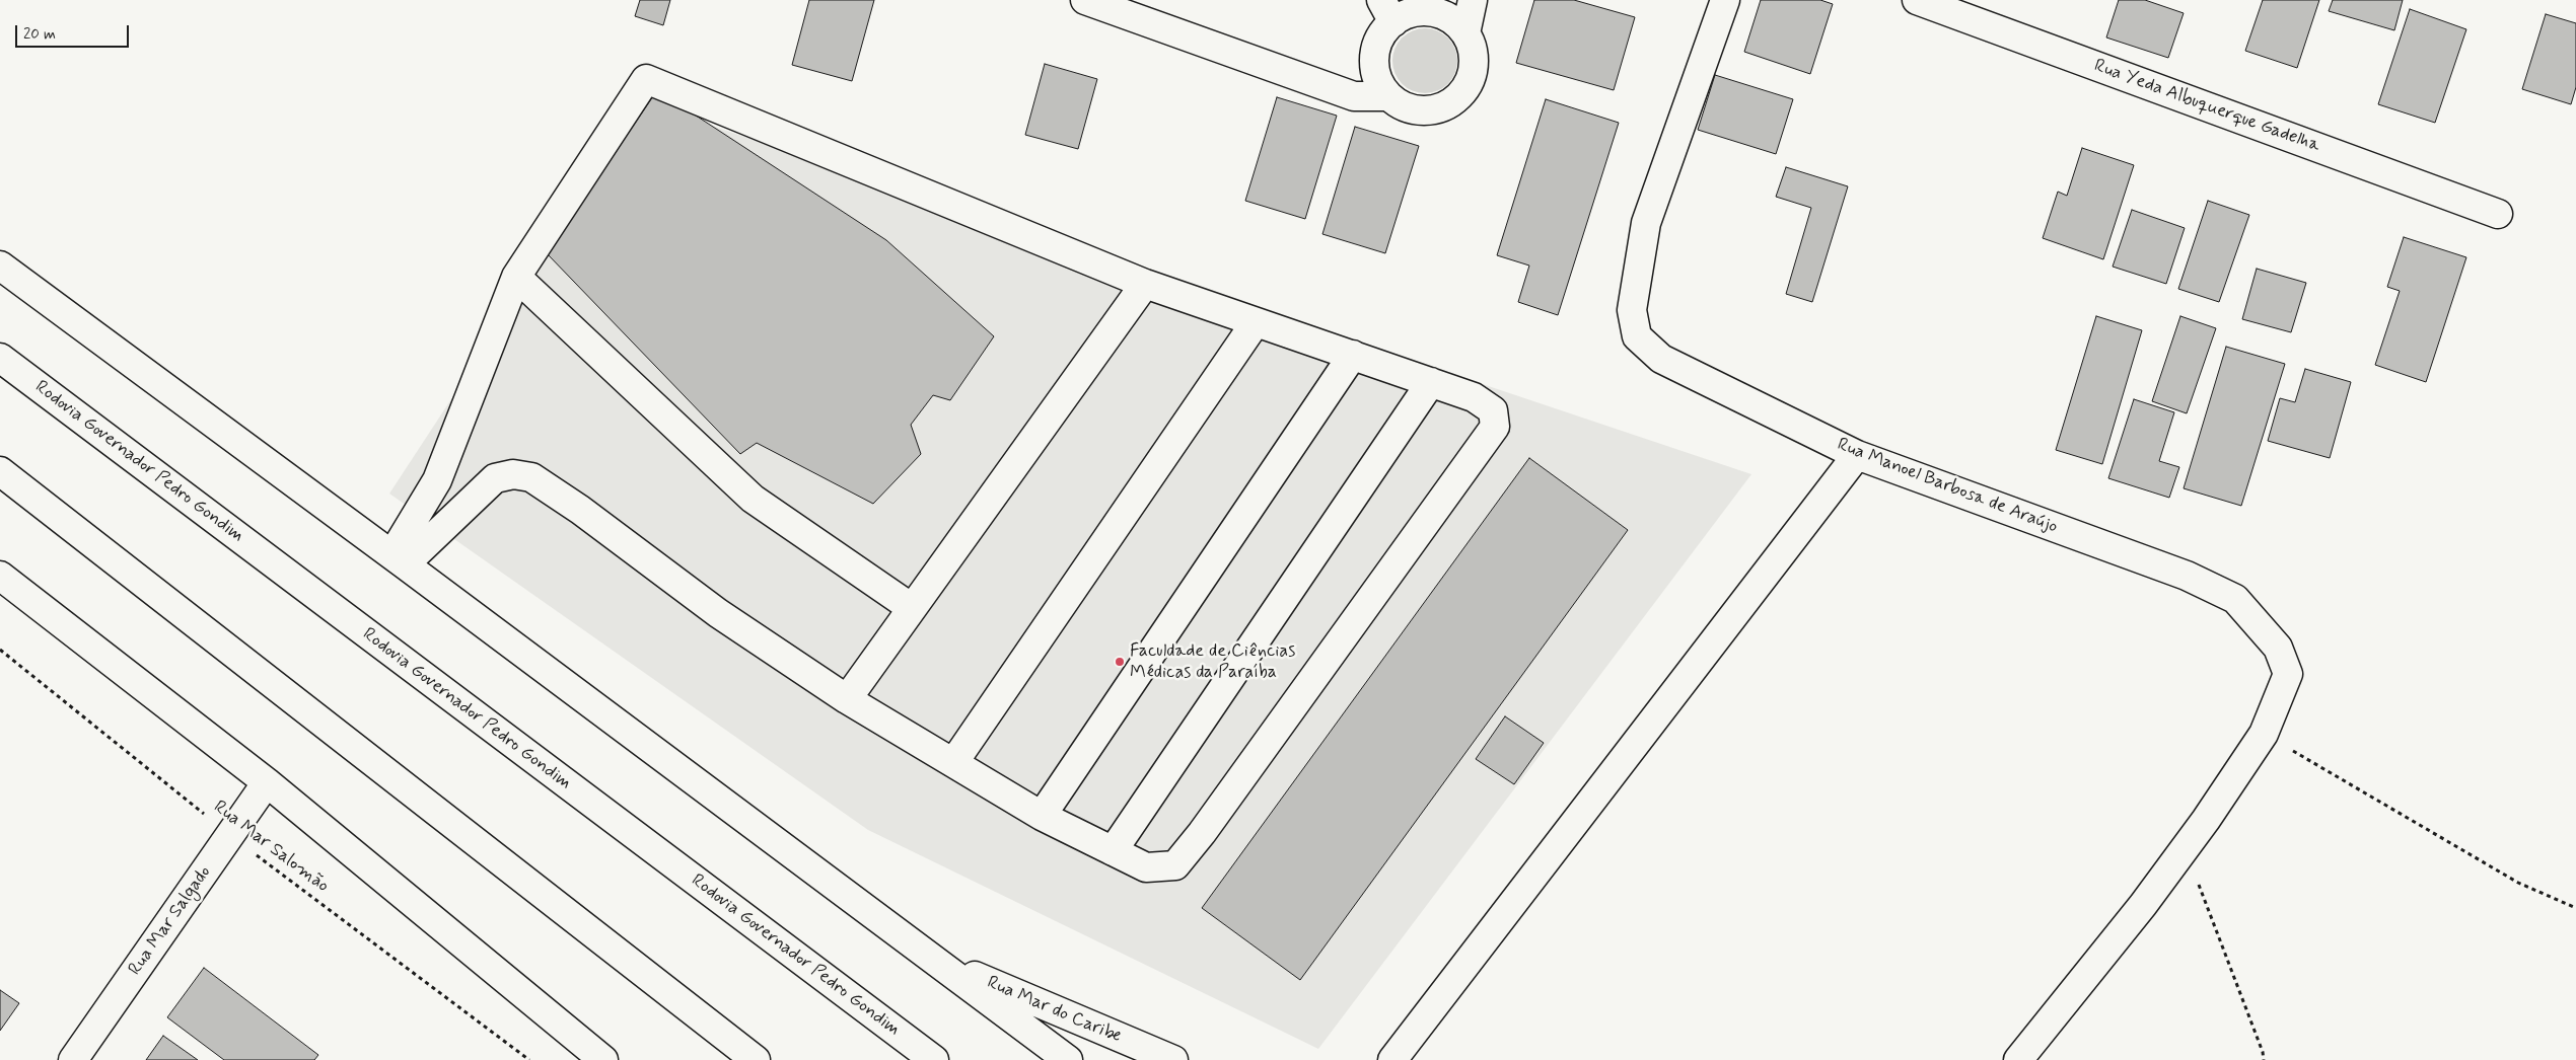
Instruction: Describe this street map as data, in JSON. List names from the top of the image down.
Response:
{
  "streets": {
    "main road": [
      "Rua Yeda Albuquerque Gadelha",
      "Rodovia Governador Pedro Gondim",
      "Rua Manoel Barbosa de Araújo",
      "Rua Mar Salgado",
      "Rua Mar do Caribe"
    ],
    "path": ["Rua Mar Salomão"]
  },
  "crossings": [
    ["Rua Mar Salomão", "Rua Mar Salgado"]
  ],
  "places": ["Faculdade de Ciências Médicas da Paraíba"],
  "scale_bar": "20 m"
}
